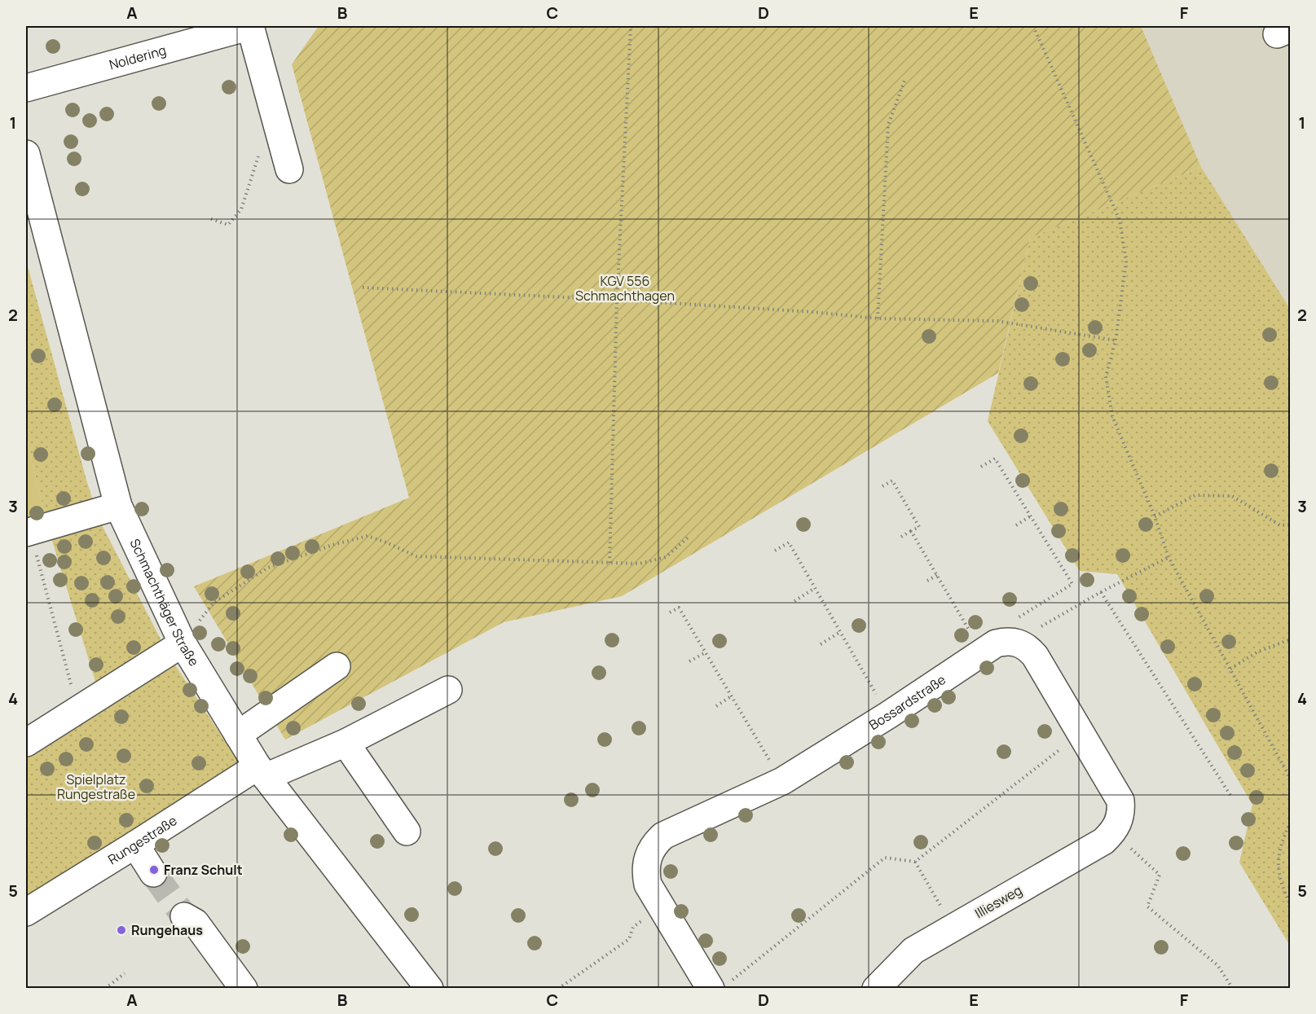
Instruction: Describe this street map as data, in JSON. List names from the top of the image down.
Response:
{
  "streets": {
    "street": [
      "Noldering",
      "Schmachthäger Straße",
      "Bossardstraße",
      "Rungestraße",
      "Illiesweg"
    ]
  },
  "crossings": [
    ["Schmachthäger Straße", "Rungestraße"]
  ],
  "parks": ["KGV 556 Schmachthagen", "Spielplatz Rungestraße"],
  "places": ["Franz Schult", "Rungehaus"],
  "grid": {
    "columns": [
      "A",
      "B",
      "C",
      "D",
      "E",
      "F"
    ],
    "rows": [
      "1",
      "2",
      "3",
      "4",
      "5"
    ]
  }
}
